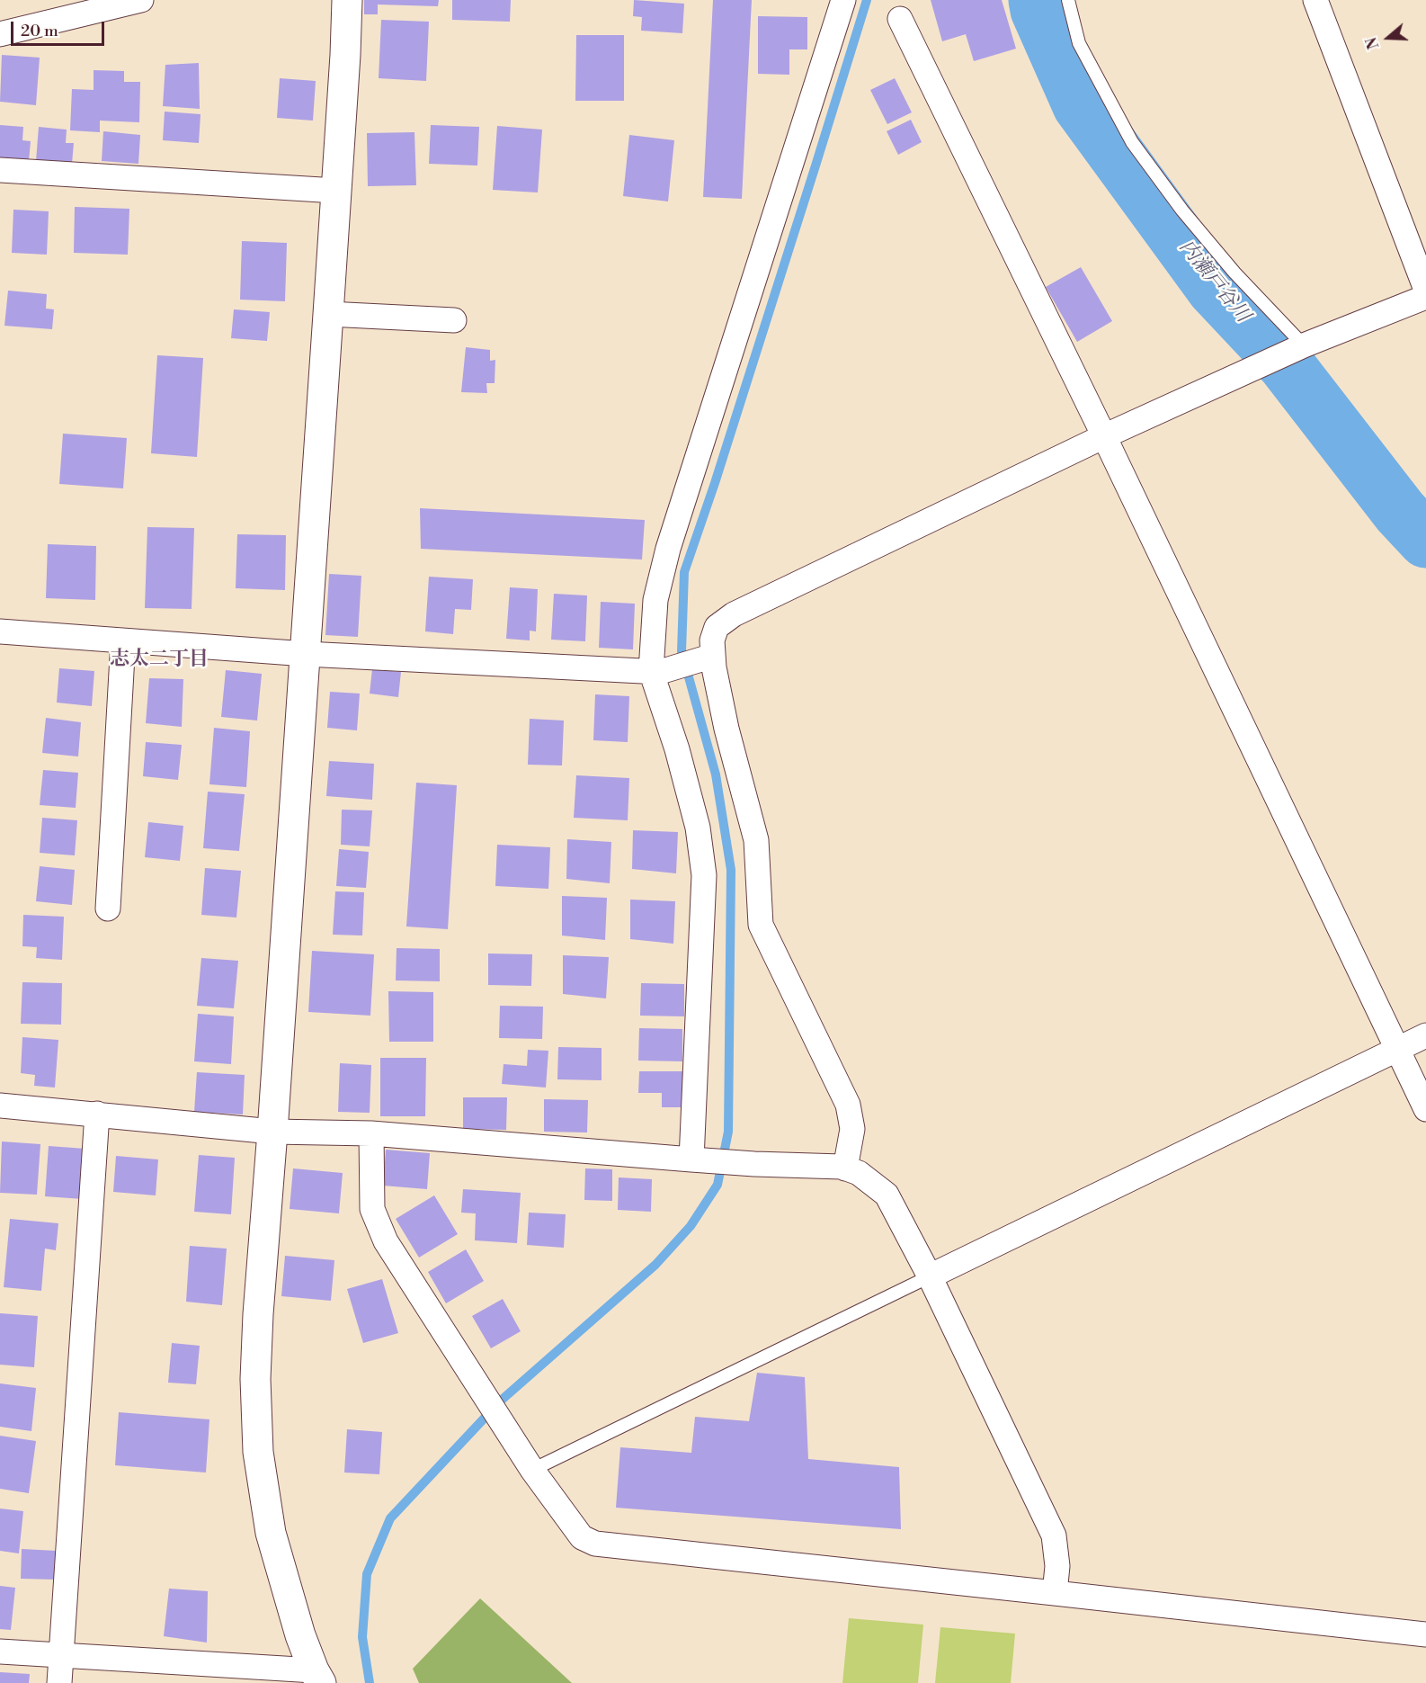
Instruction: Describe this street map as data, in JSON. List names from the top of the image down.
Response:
{
  "districts": ["志太二丁目"],
  "water": ["内瀬戸谷川"],
  "scale_bar": "20 m",
  "north": "left"
}
